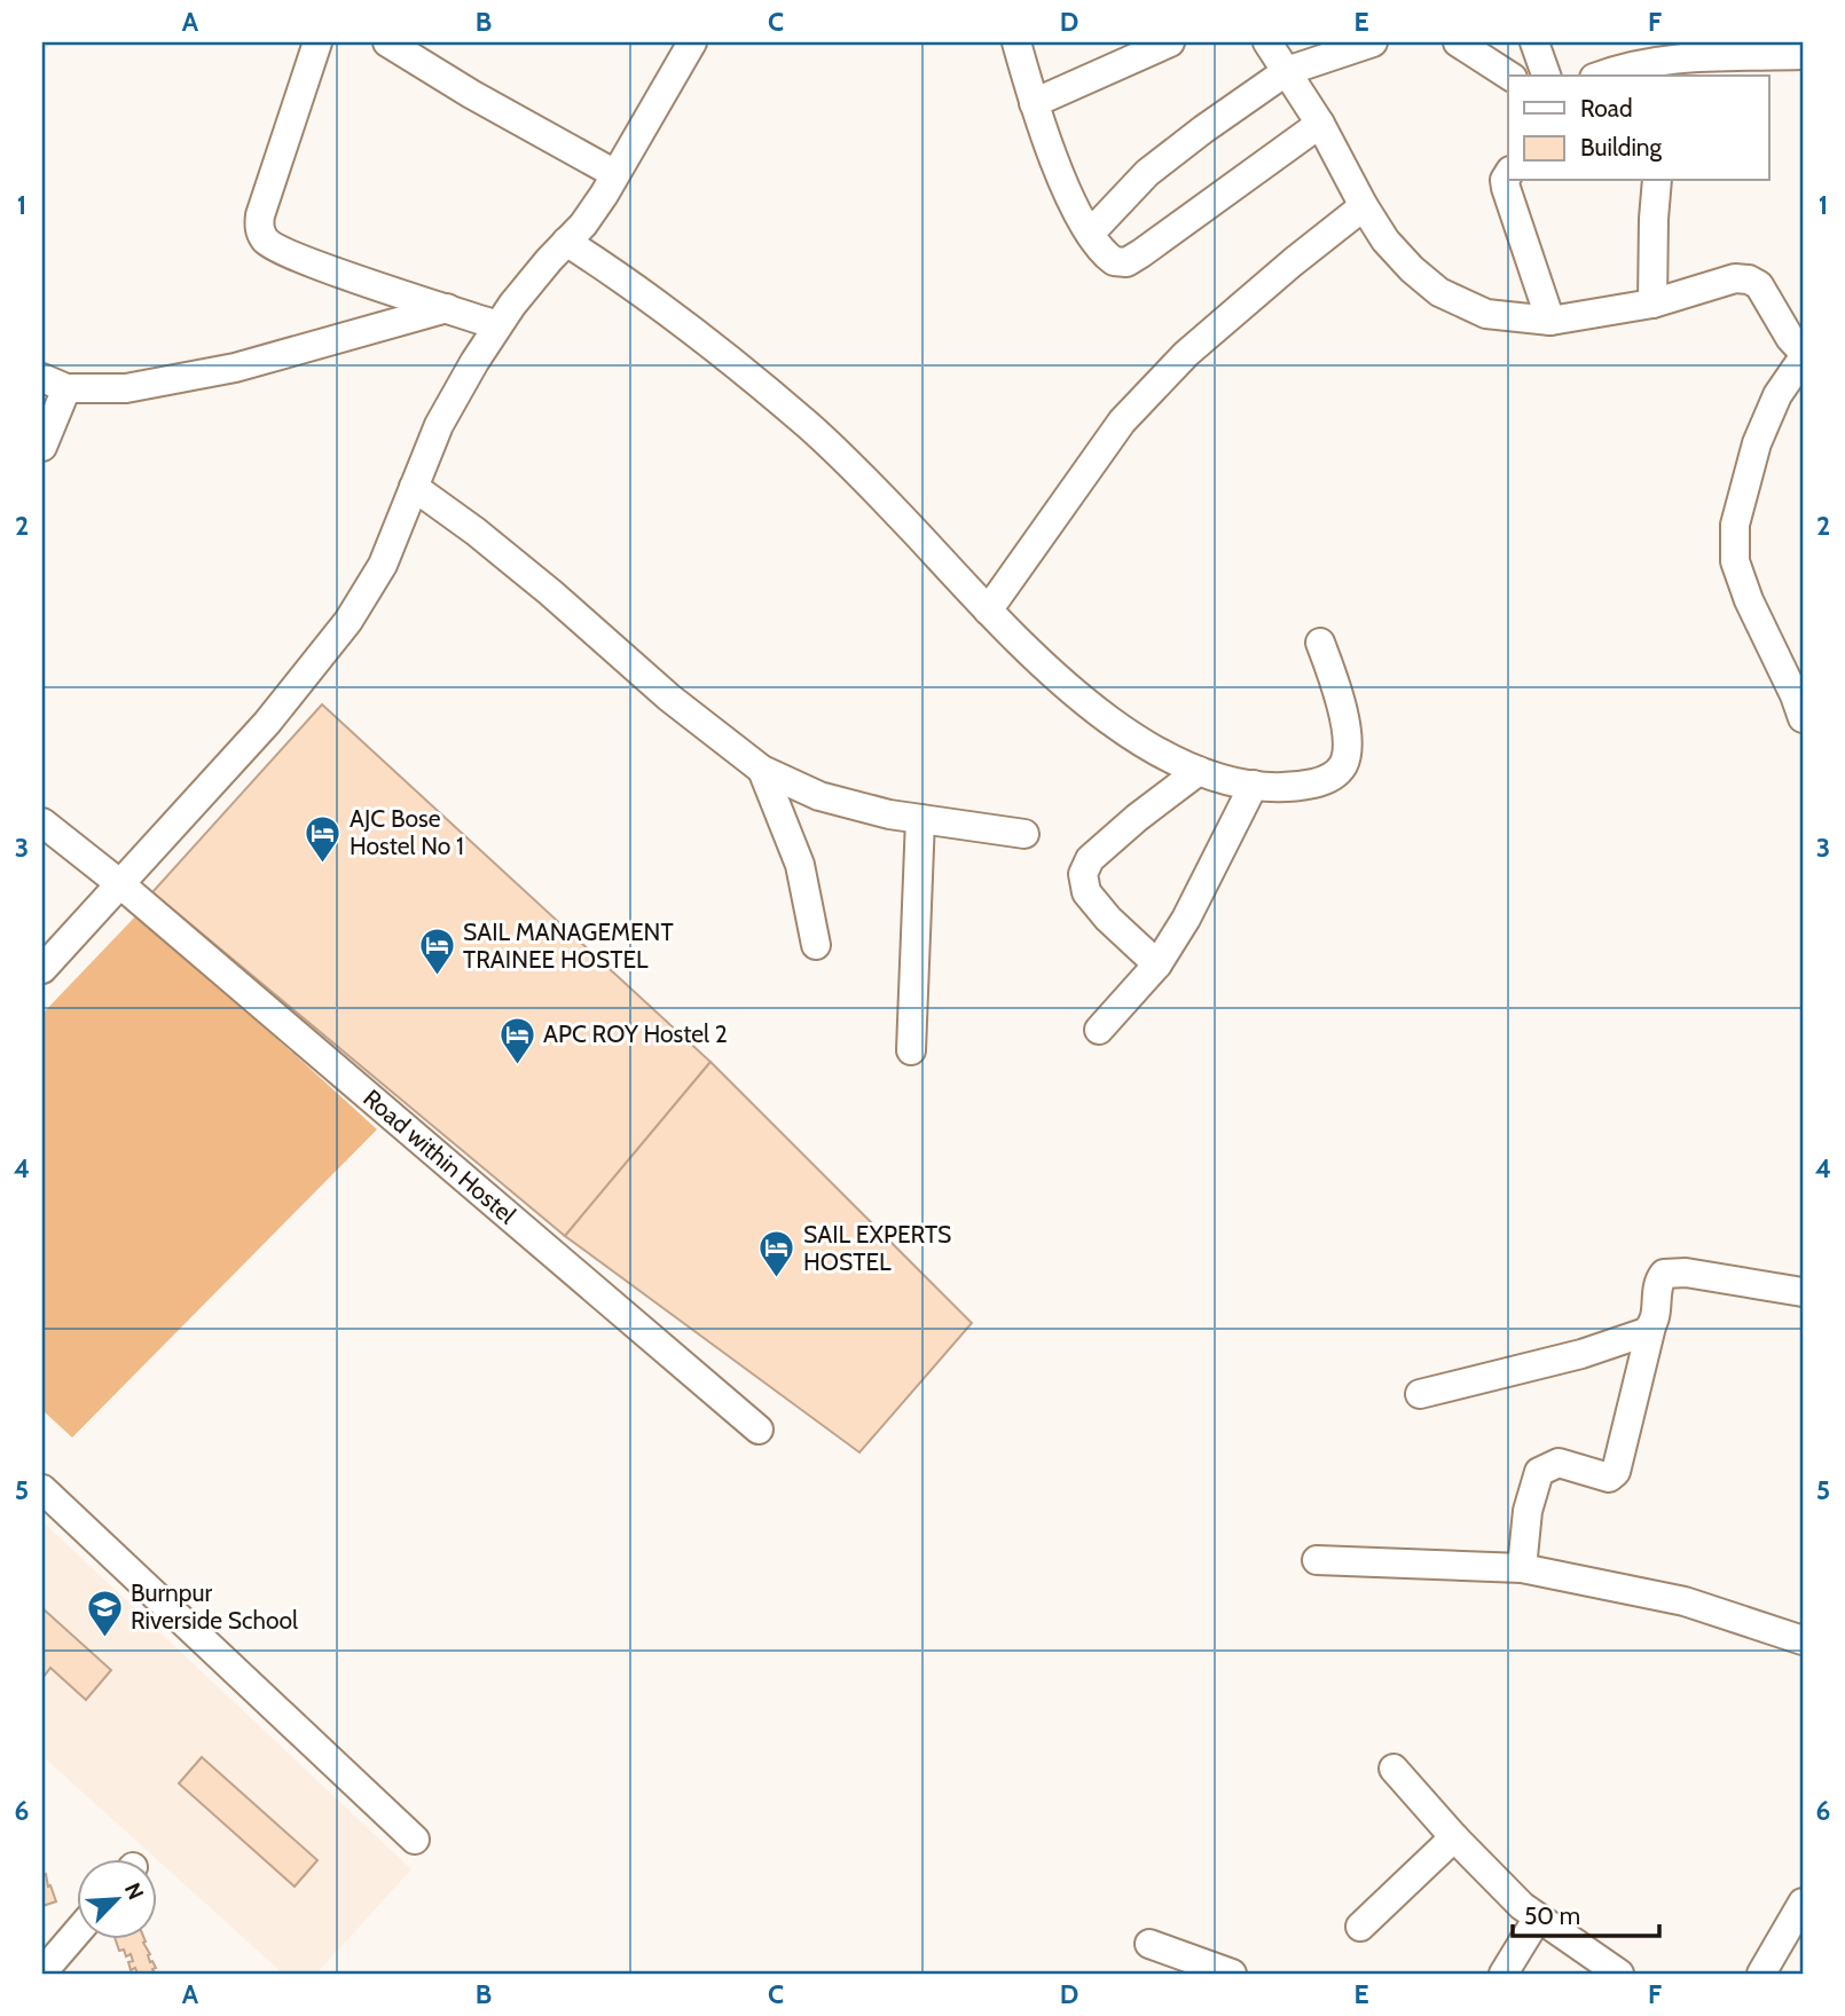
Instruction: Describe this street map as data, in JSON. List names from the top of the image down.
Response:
{
  "streets": {
    "street": ["Road within Hostel"]
  },
  "places": {
    "hotel": [
      "AJC Bose Hostel No 1",
      "SAIL MANAGEMENT TRAINEE HOSTEL",
      "APC ROY Hostel 2",
      "SAIL EXPERTS HOSTEL"
    ],
    "school or university": ["Burnpur Riverside School"]
  },
  "legend": ["Road", "Building"],
  "scale_bar": "50 m",
  "north": "top right",
  "grid": {
    "columns": [
      "A",
      "B",
      "C",
      "D",
      "E",
      "F"
    ],
    "rows": [
      "1",
      "2",
      "3",
      "4",
      "5",
      "6"
    ]
  }
}
